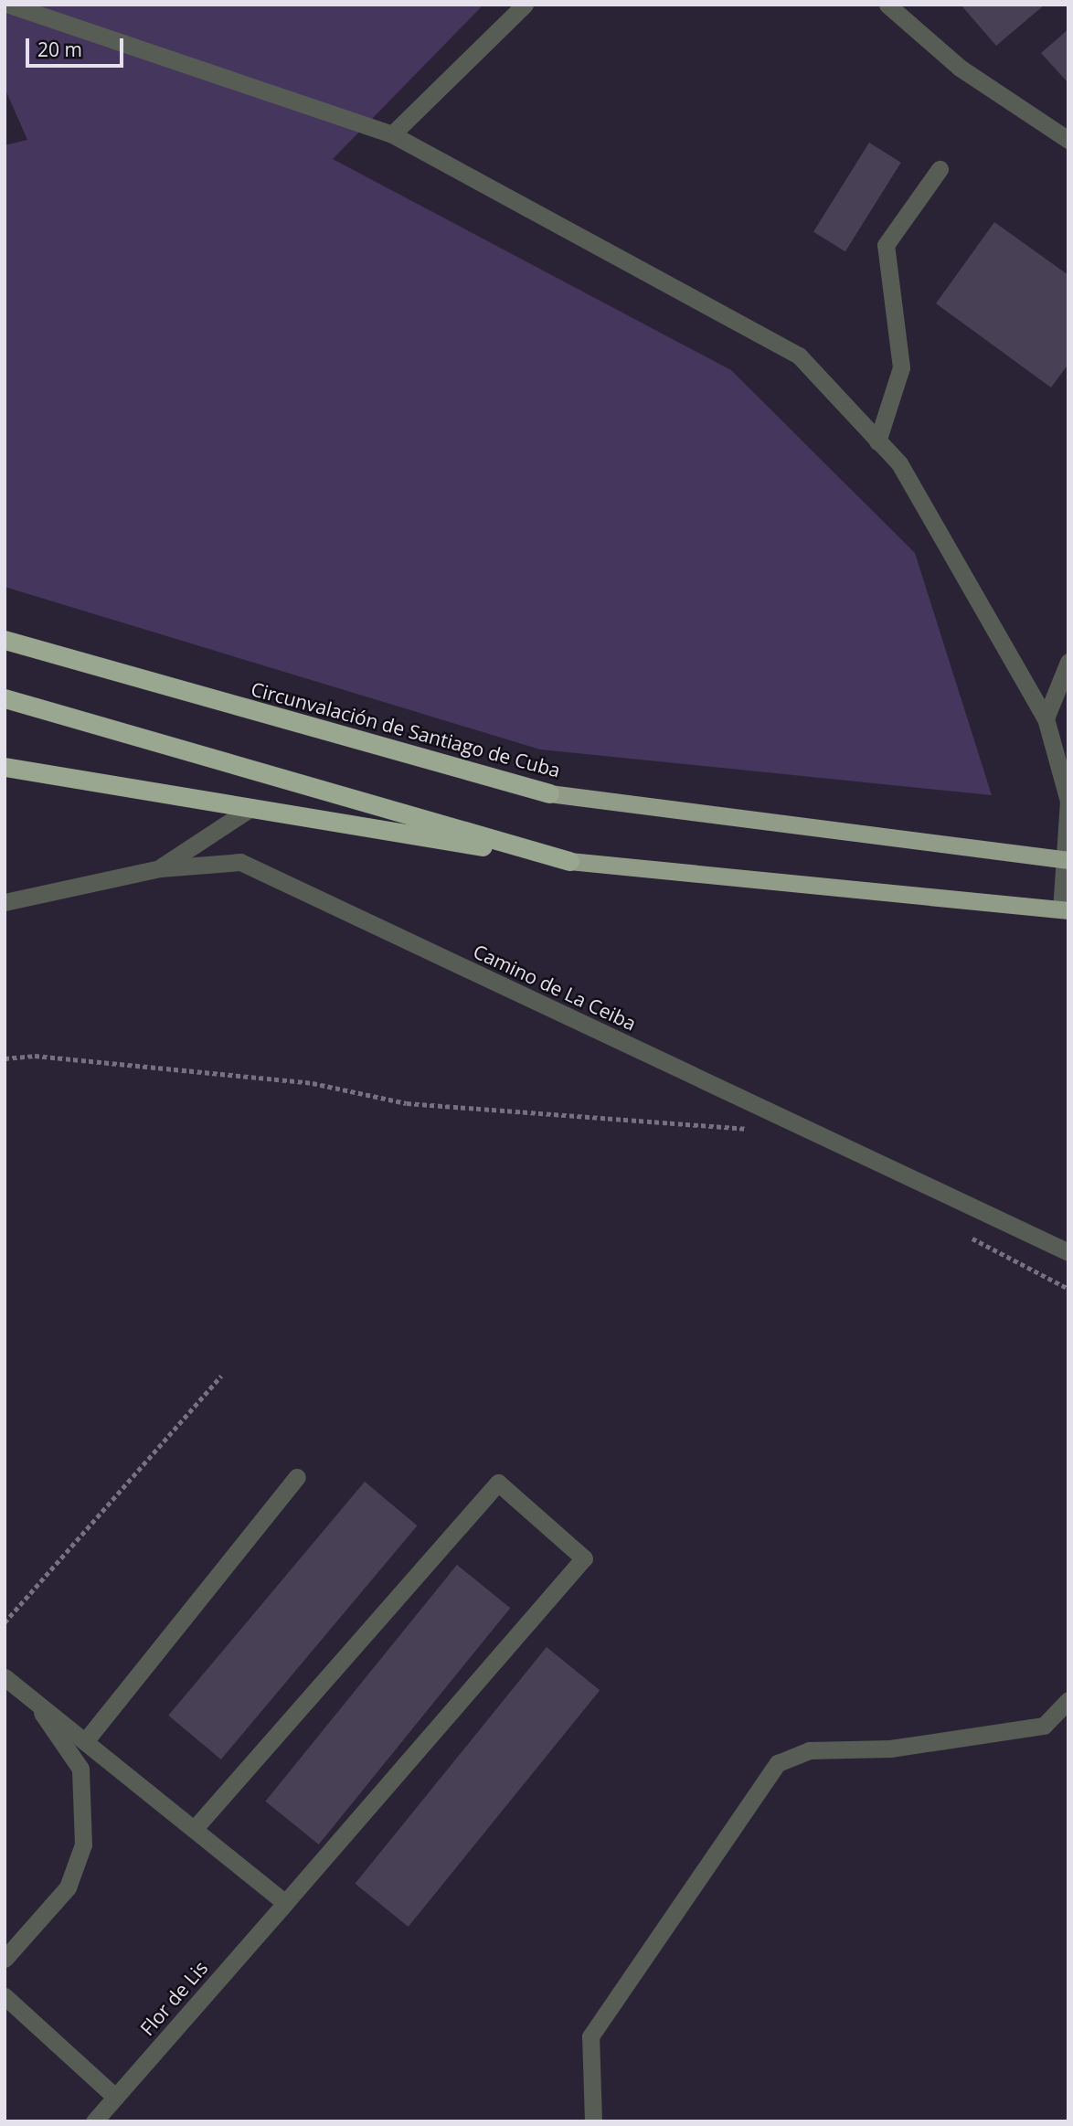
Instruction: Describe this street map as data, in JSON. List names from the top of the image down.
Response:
{
  "streets": {
    "highway": ["Circunvalación de Santiago de Cuba"],
    "street": ["Camino de La Ceiba", "Flor de Lis"]
  },
  "scale_bar": "20 m"
}
